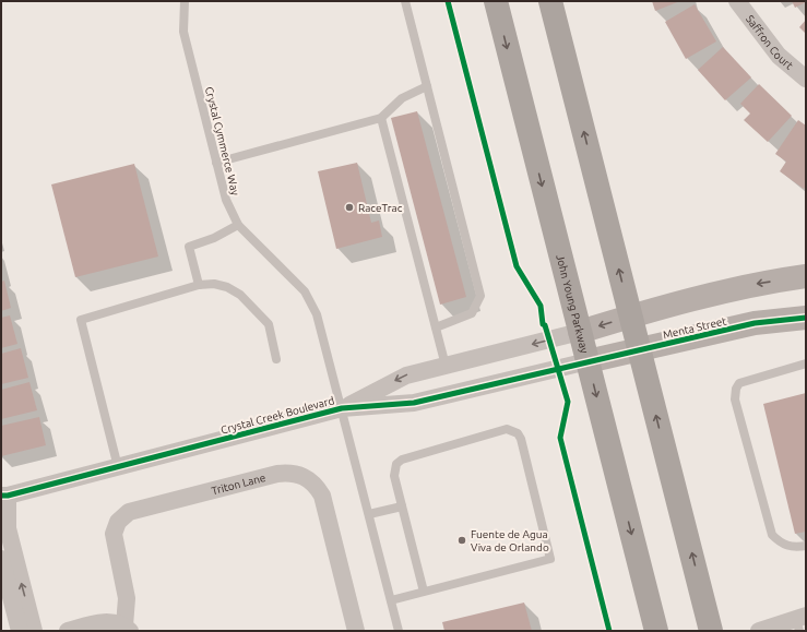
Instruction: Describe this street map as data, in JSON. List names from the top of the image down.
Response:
{
  "streets": {
    "highway": ["John Young Parkway"],
    "street": [
      "Saffron Court",
      "Menta Street",
      "Crystal Creek Boulevard",
      "Triton Lane"
    ],
    "lane": ["Crystal Cymmerce Way"]
  },
  "crossings": [
    ["Crystal Cymmerce Way", "Crystal Creek Boulevard"],
    ["John Young Parkway", "Menta Street"],
    ["John Young Parkway", "Crystal Creek Boulevard"],
    ["Menta Street", "Crystal Creek Boulevard"]
  ],
  "places": ["RaceTrac", "Fuente de Agua Viva de Orlando"]
}
